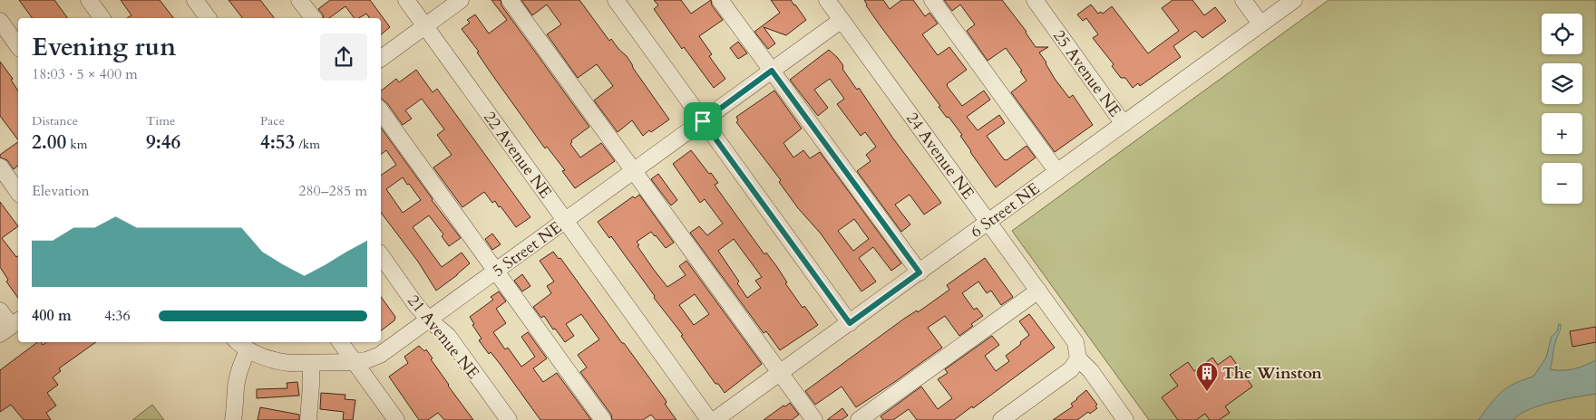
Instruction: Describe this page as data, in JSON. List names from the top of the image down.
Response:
{
  "streets": {
    "street": [
      "25 Avenue NE",
      "22 Avenue NE",
      "24 Avenue NE",
      "6 Street NE",
      "5 Street NE",
      "21 Avenue NE"
    ]
  },
  "crossings": [
    ["25 Avenue NE", "6 Street NE"],
    ["22 Avenue NE", "5 Street NE"],
    ["24 Avenue NE", "6 Street NE"],
    ["24 Avenue NE", "5 Street NE"],
    ["5 Street NE", "21 Avenue NE"]
  ],
  "places": {
    "building": ["The Winston"]
  },
  "page": {
    "map_buttons": ["+", "−"],
    "heading": ["Evening run", "18:03 · 5 × 400 m"],
    "stats": [
      ["Distance", "2.00 km"],
      ["Time", "9:46"],
      ["Pace", "4:53 /km"]
    ],
    "chart": ["Elevation", "280–285 m"],
    "list": [
      {
        "name": "400 m",
        "note": "4:36"
      }
    ]
  }
}
